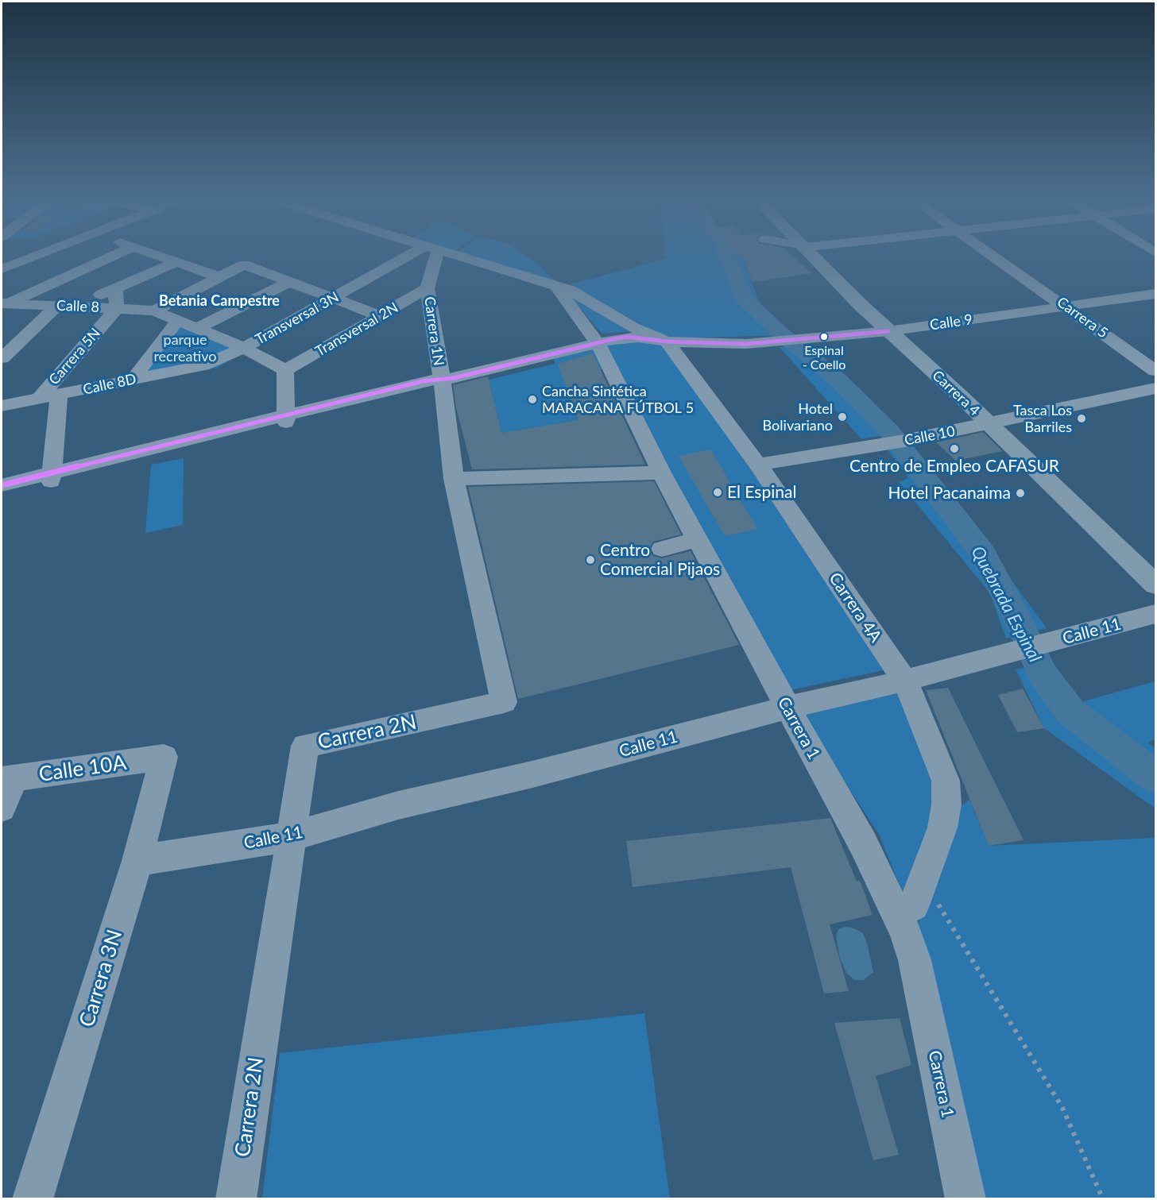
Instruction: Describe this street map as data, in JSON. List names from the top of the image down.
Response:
{
  "streets": {
    "main road": ["Carrera 4"],
    "street": [
      "Calle 8",
      "Carrera 5",
      "Transversal 3N",
      "Calle 9",
      "Transversal 2N",
      "Carrera 1N",
      "Carrera 5N",
      "Calle 8D",
      "Calle 10",
      "Carrera 4A",
      "Calle 11",
      "Carrera 1",
      "Carrera 2N",
      "Calle 10A",
      "Carrera 3N"
    ]
  },
  "crossings": [
    ["Calle 8", "Carrera 5N"],
    ["Carrera 5", "Calle 9"],
    ["Transversal 3N", "Calle 8D"],
    ["Calle 9", "Carrera 1N"],
    ["Calle 9", "Carrera 4"],
    ["Calle 9", "Carrera 4A"],
    ["Calle 9", "Carrera 1"],
    ["Calle 9", "Carrera 2N"],
    ["Transversal 2N", "Carrera 1N"],
    ["Carrera 1N", "Carrera 2N"],
    ["Carrera 5N", "Calle 8D"],
    ["Carrera 4", "Calle 10"],
    ["Calle 10", "Carrera 4A"],
    ["Carrera 4A", "Calle 11"],
    ["Calle 11", "Carrera 1"],
    ["Calle 11", "Carrera 2N"],
    ["Calle 11", "Carrera 3N"],
    ["Calle 10A", "Carrera 3N"]
  ],
  "districts": ["Betania Campestre"],
  "water": ["Quebrada Espinal"],
  "parks": ["parque recreativo"],
  "places": [
    "Espinal - Coello",
    "Cancha Sintética MARACANA FÚTBOL 5",
    "Hotel Bolivariano",
    "Tasca Los Barriles",
    "Centro de Empleo CAFASUR",
    "El Espinal",
    "Hotel Pacanaima",
    "Centro Comercial Pijaos"
  ]
}
